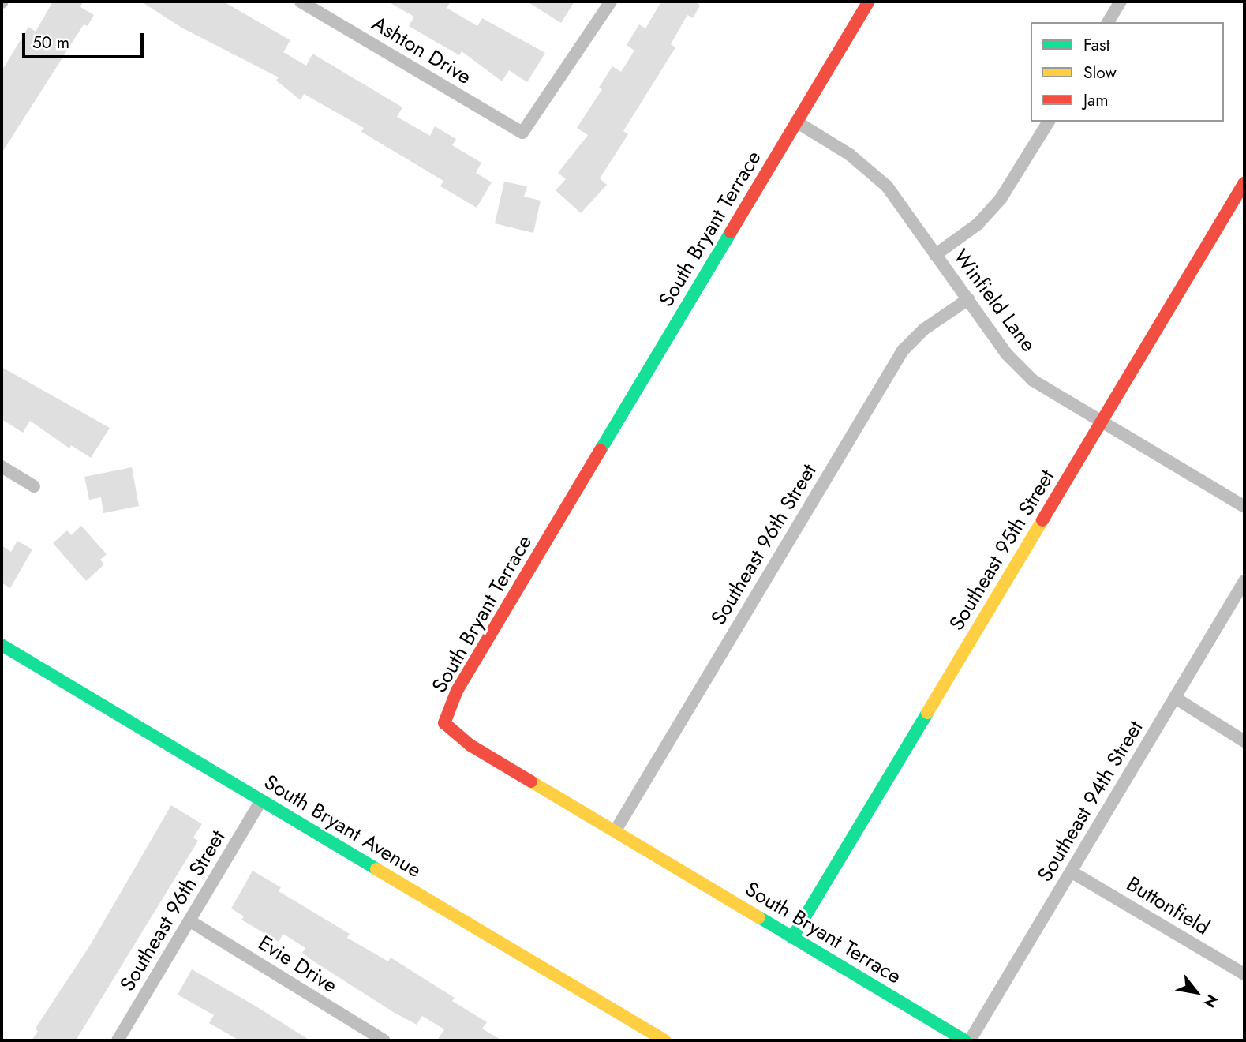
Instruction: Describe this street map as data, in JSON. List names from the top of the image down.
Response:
{
  "streets": {
    "street": [
      "Ashton Drive",
      "South Bryant Terrace",
      "Winfield Lane",
      "Southeast 96th Street",
      "Southeast 95th Street",
      "Southeast 94th Street",
      "South Bryant Avenue",
      "Buttonfield",
      "Evie Drive"
    ]
  },
  "crossings": [
    ["South Bryant Terrace", "Winfield Lane"],
    ["South Bryant Terrace", "Southeast 96th Street"],
    ["South Bryant Terrace", "Southeast 95th Street"],
    ["Winfield Lane", "Southeast 96th Street"],
    ["Winfield Lane", "Southeast 95th Street"],
    ["Southeast 96th Street", "South Bryant Avenue"],
    ["Southeast 96th Street", "Evie Drive"],
    ["Southeast 94th Street", "Buttonfield"]
  ],
  "legend": ["Fast", "Slow", "Jam"],
  "scale_bar": "50 m",
  "north": "bottom right"
}
